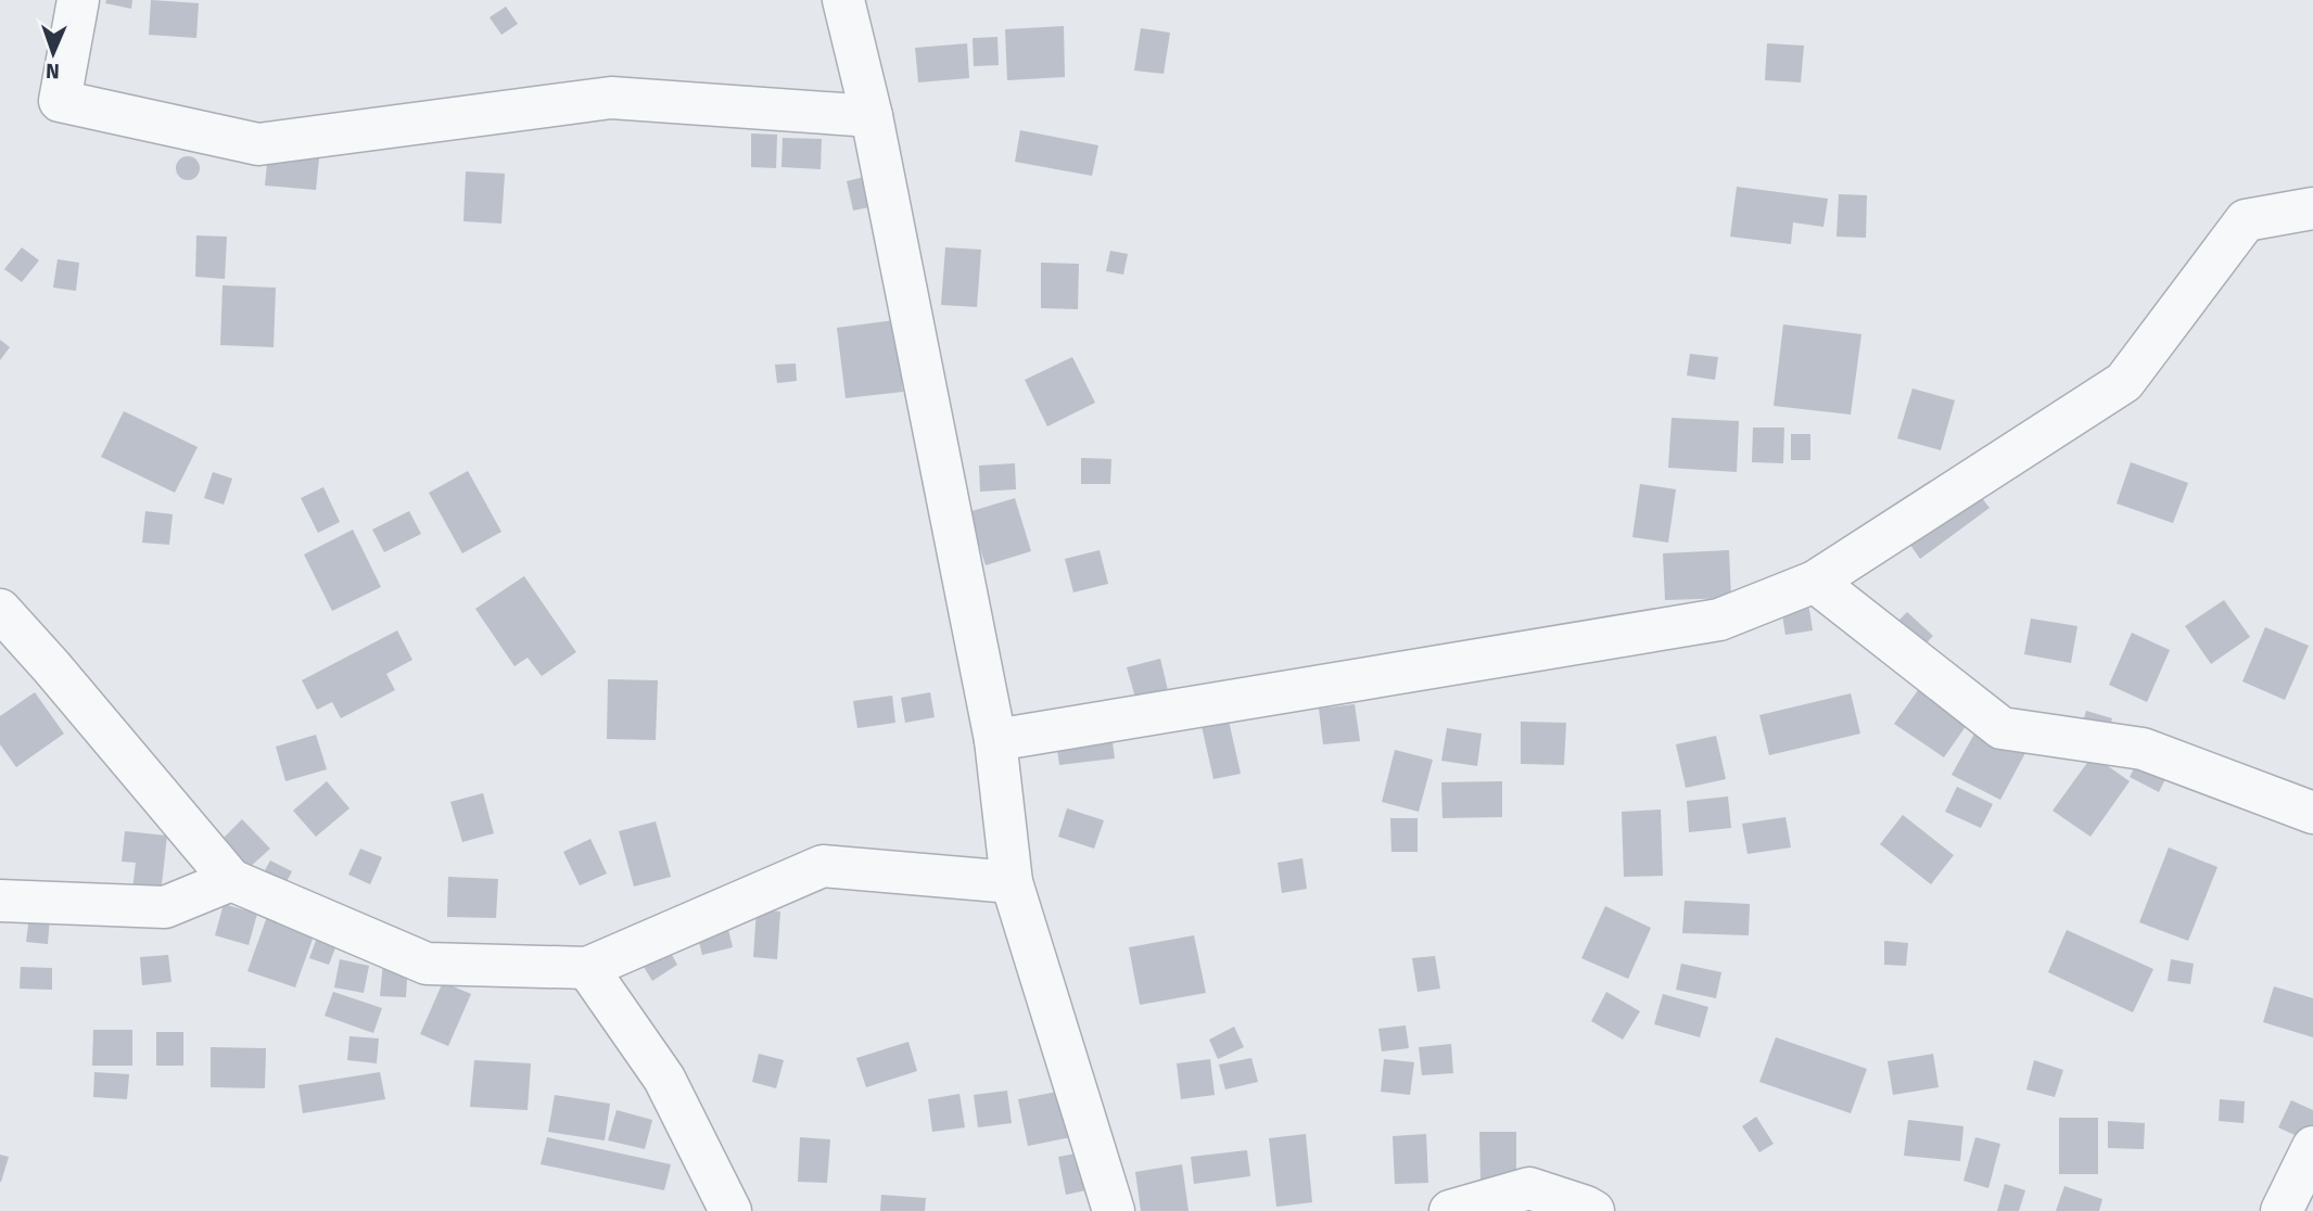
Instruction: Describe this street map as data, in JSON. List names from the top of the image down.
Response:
{
  "north": "bottom"
}
